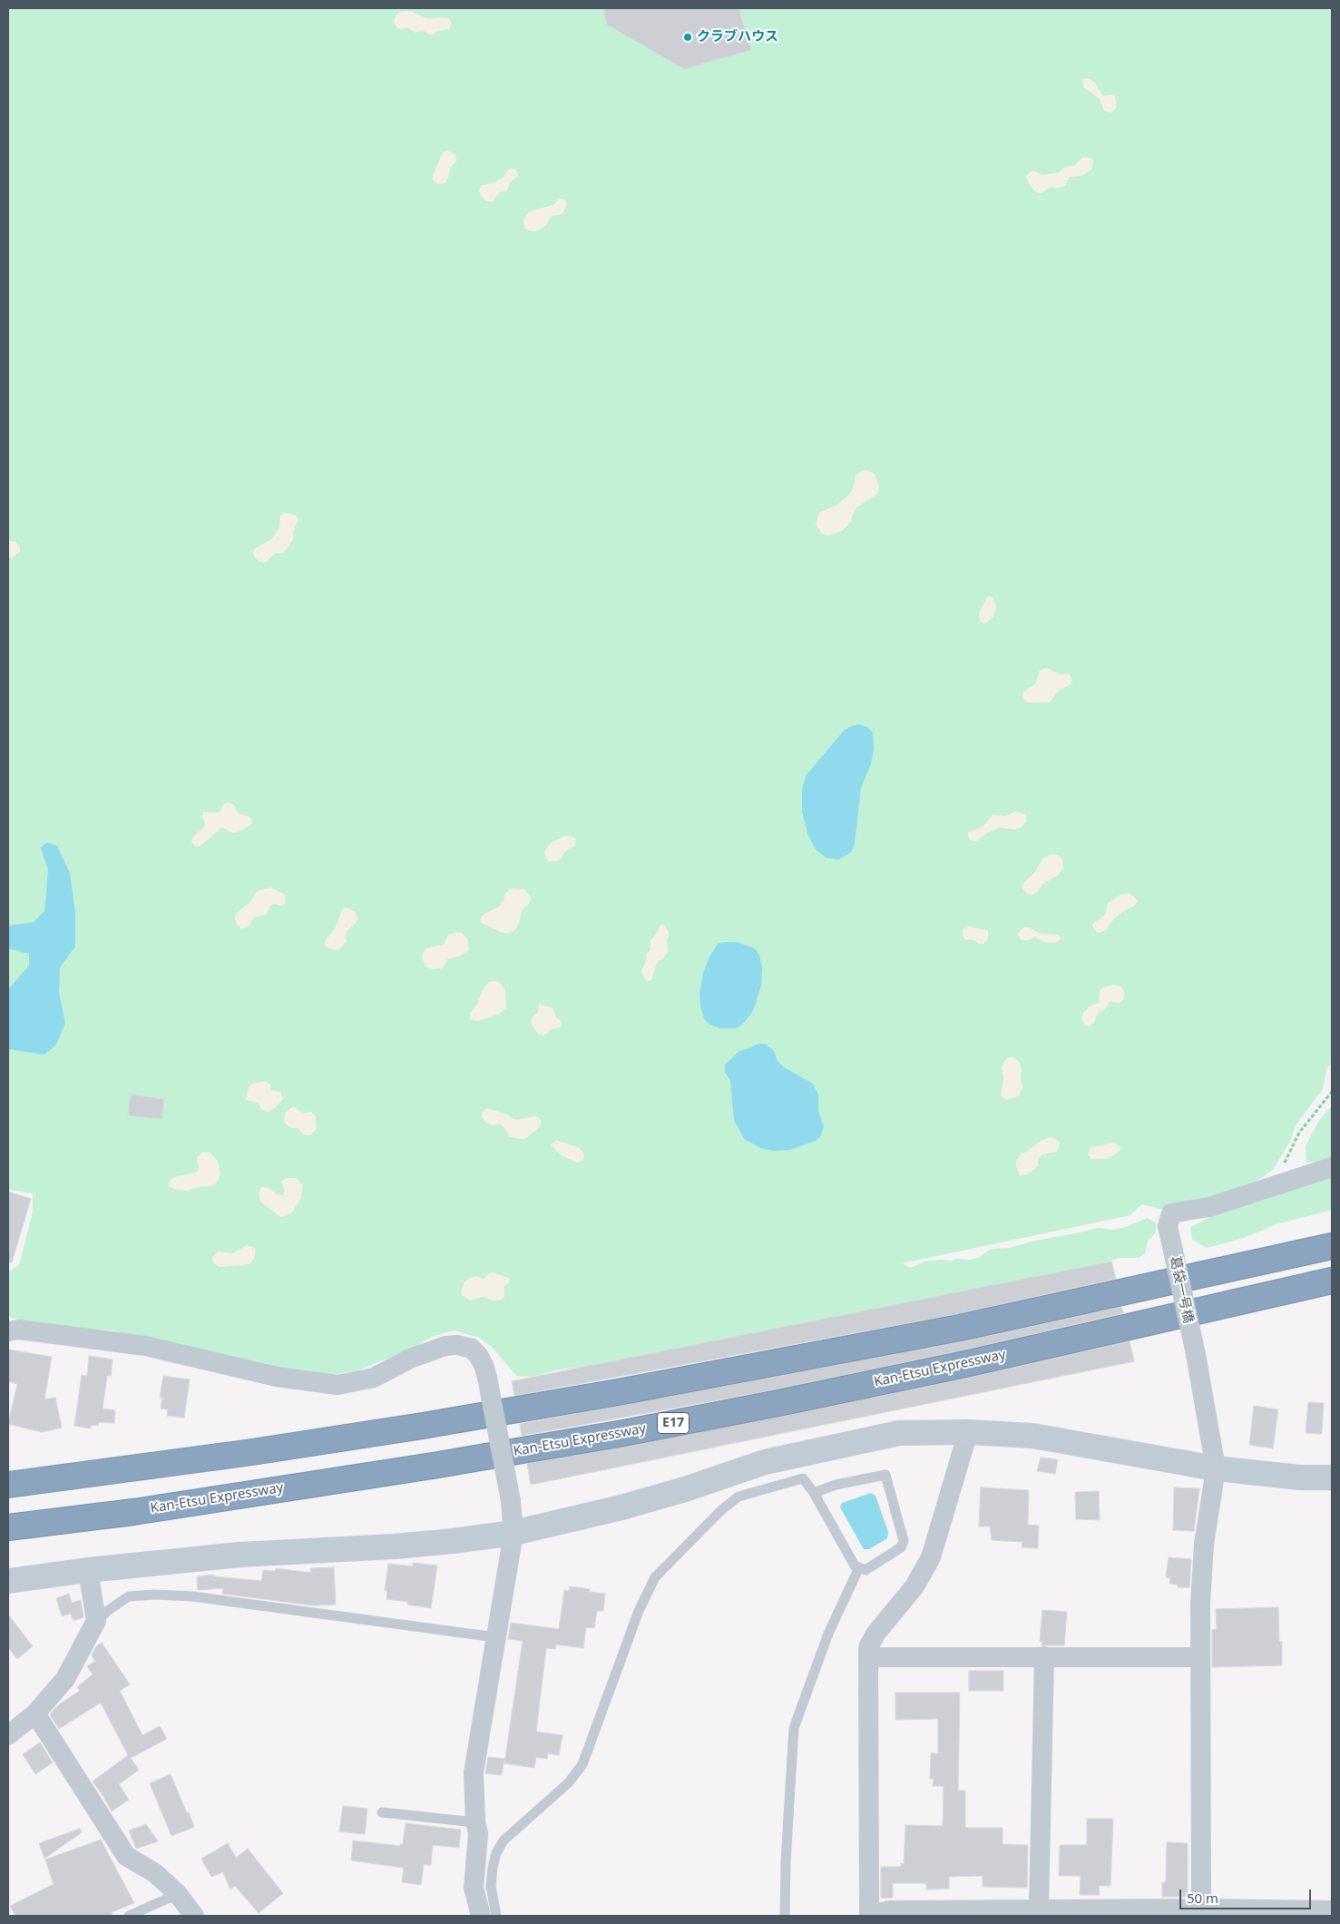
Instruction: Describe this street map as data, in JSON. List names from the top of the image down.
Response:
{
  "streets": {
    "highway": ["Kan-Etsu Expressway", "E17"],
    "street": ["葛袋一号橋"]
  },
  "places": ["クラブハウス"],
  "scale_bar": "50 m"
}
